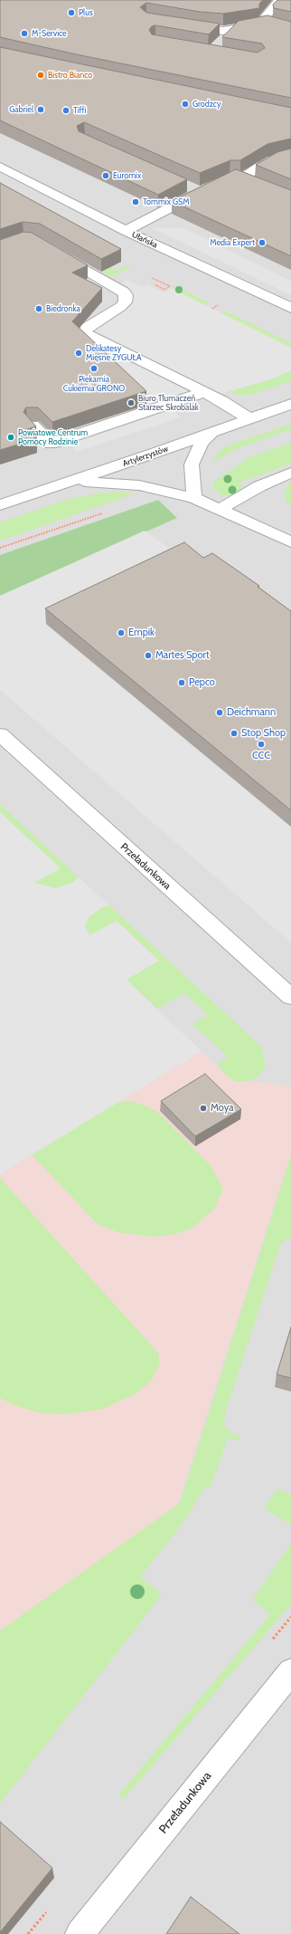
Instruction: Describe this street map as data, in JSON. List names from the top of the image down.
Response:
{
  "streets": {
    "street": ["Ułańska", "Artylerzystów", "Przeładunkowa"]
  },
  "places": [
    "Plus",
    "M-Service",
    "Bistro Bianco",
    "Grodzcy",
    "Gabriel",
    "Tiffi",
    "Euromix",
    "Tommix GSM",
    "Media Expert",
    "Biedronka",
    "Delikatesy Mięsne ZYGUŁA",
    "Piekarnia Cukiernia GRONO",
    "Biuro Tłumaczeń Starzec Skrobalak",
    "Powiatowe Centrum Pomocy Rodzinie",
    "Empik",
    "Martes Sport",
    "Pepco",
    "Deichmann",
    "Stop Shop",
    "CCC",
    "Moya"
  ]
}
